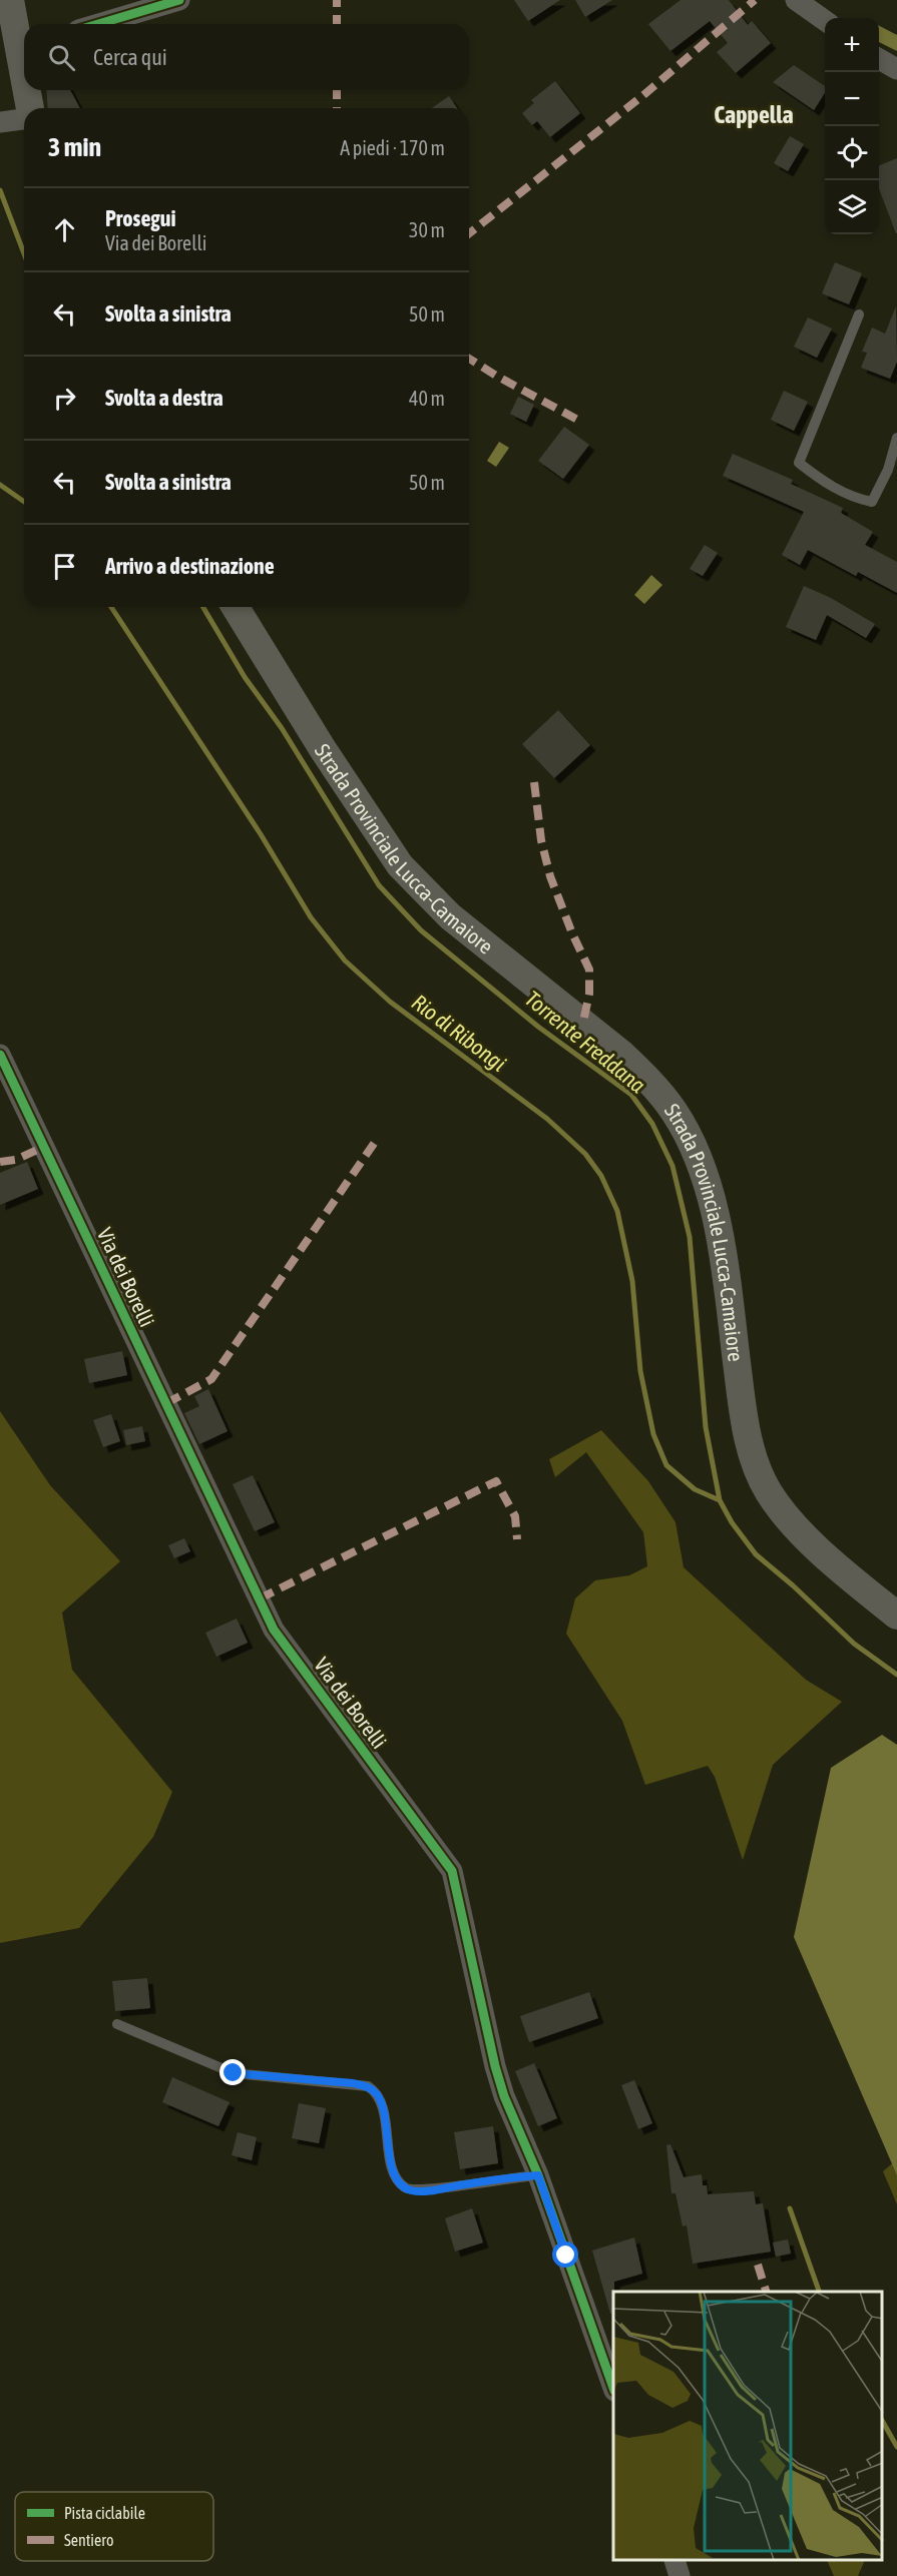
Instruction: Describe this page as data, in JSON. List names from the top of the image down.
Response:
{
  "streets": {
    "main road": ["Strada Provinciale Lucca-Camaiore"],
    "street": ["Via dei Borelli"]
  },
  "districts": ["Cappella"],
  "water": ["Rio di Ribongi", "Torrente Freddana"],
  "legend": ["Pista ciclabile", "Sentiero"],
  "page": {
    "map_buttons": ["+", "−"],
    "search": "Cerca qui",
    "heading": ["3 min", "A piedi · 170 m"],
    "list": [
      ["Prosegui", "Via dei Borelli", "30 m"],
      ["Svolta a sinistra", "50 m"],
      ["Svolta a destra", "40 m"],
      ["Svolta a sinistra", "50 m"],
      "Arrivo a destinazione"
    ]
  }
}
